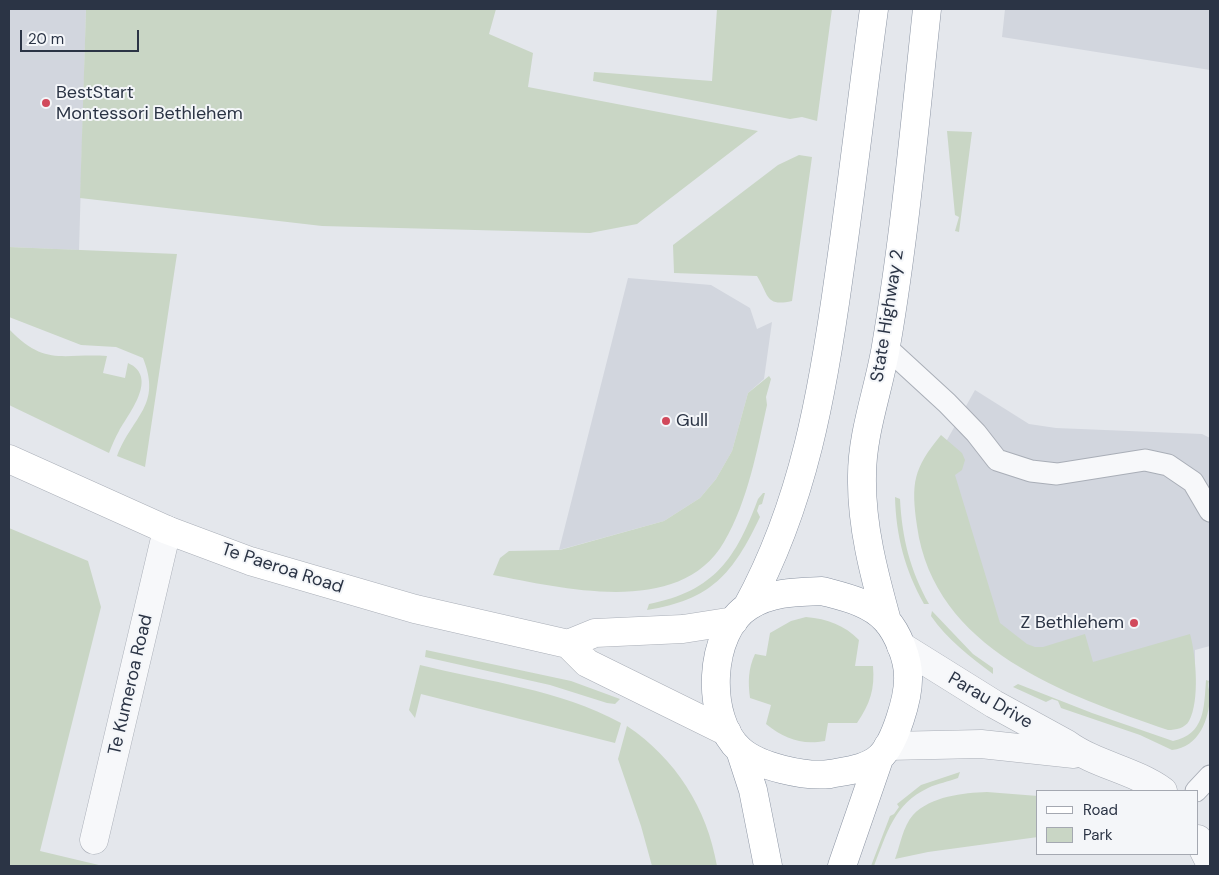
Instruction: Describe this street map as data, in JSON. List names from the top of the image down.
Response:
{
  "streets": {
    "main road": ["State Highway 2", "Te Paeroa Road"],
    "street": ["Te Kumeroa Road", "Parau Drive"]
  },
  "crossings": [
    ["Te Paeroa Road", "Te Kumeroa Road"]
  ],
  "places": ["BestStart Montessori Bethlehem", "Gull", "Z Bethlehem"],
  "legend": ["Road", "Park"],
  "scale_bar": "20 m"
}
